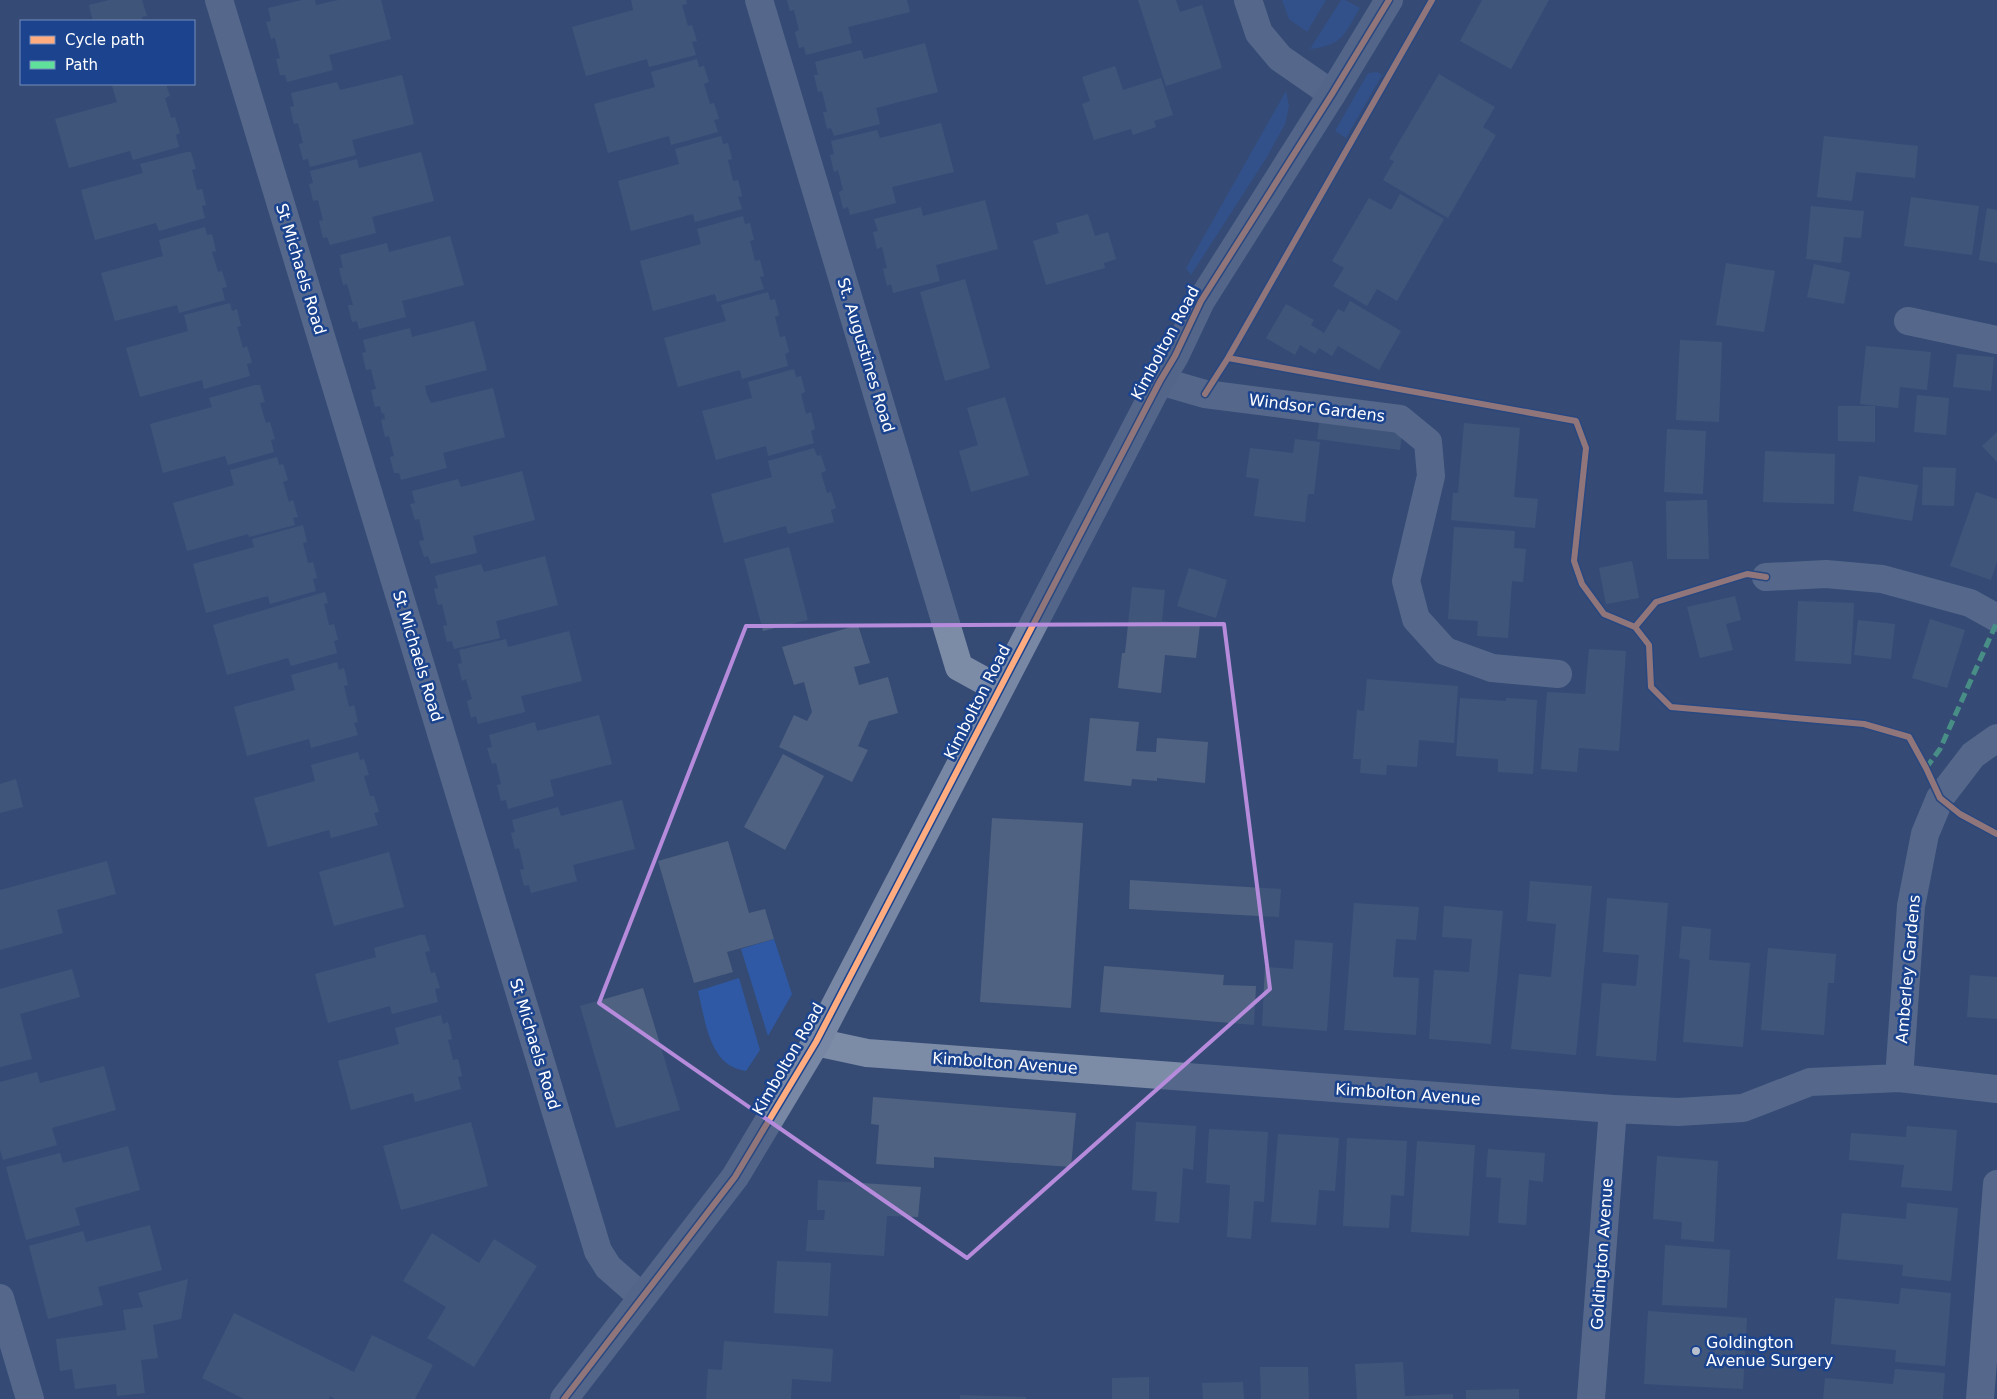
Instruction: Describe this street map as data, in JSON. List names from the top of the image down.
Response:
{
  "streets": {
    "main road": ["Kimbolton Road"],
    "street": [
      "St Michaels Road",
      "St. Augustines Road",
      "Windsor Gardens",
      "Amberley Gardens",
      "Kimbolton Avenue",
      "Goldington Avenue"
    ]
  },
  "crossings": [
    ["St Michaels Road", "Kimbolton Road"],
    ["Kimbolton Road", "St. Augustines Road"],
    ["Kimbolton Road", "Windsor Gardens"],
    ["Kimbolton Road", "Kimbolton Avenue"],
    ["Amberley Gardens", "Kimbolton Avenue"],
    ["Kimbolton Avenue", "Goldington Avenue"]
  ],
  "places": ["Goldington Avenue Surgery"],
  "legend": ["Cycle path", "Path"]
}
